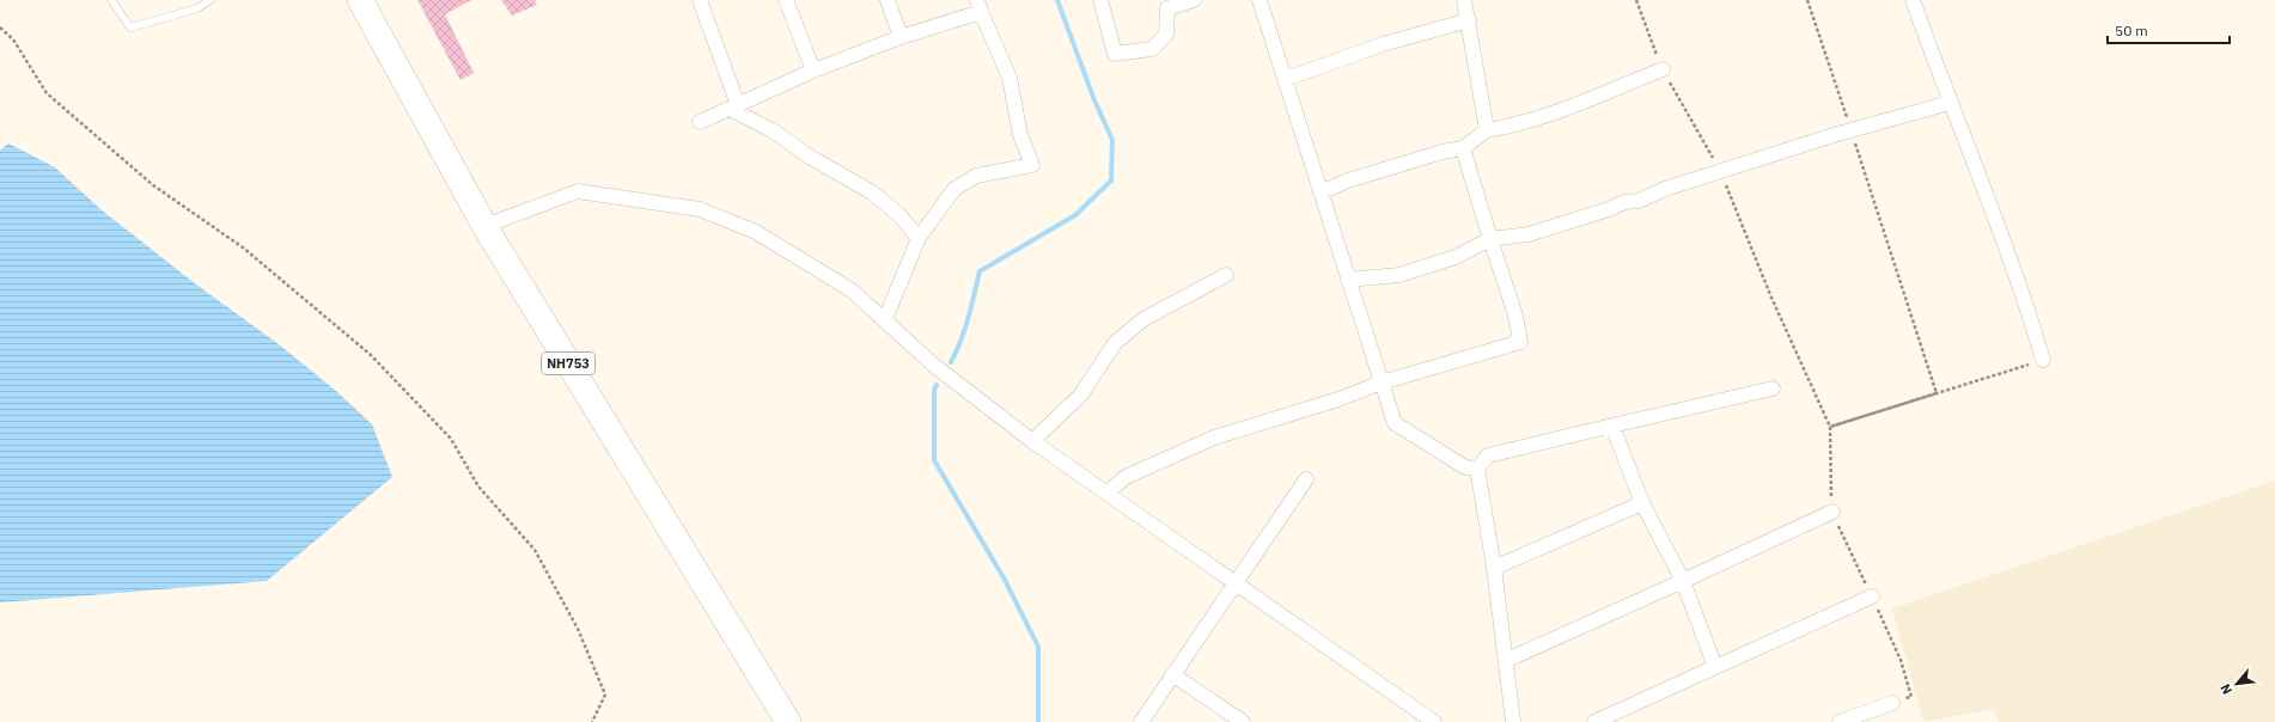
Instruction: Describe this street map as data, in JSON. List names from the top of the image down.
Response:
{
  "streets": {
    "highway": ["NH753"]
  },
  "scale_bar": "50 m",
  "north": "bottom left"
}
